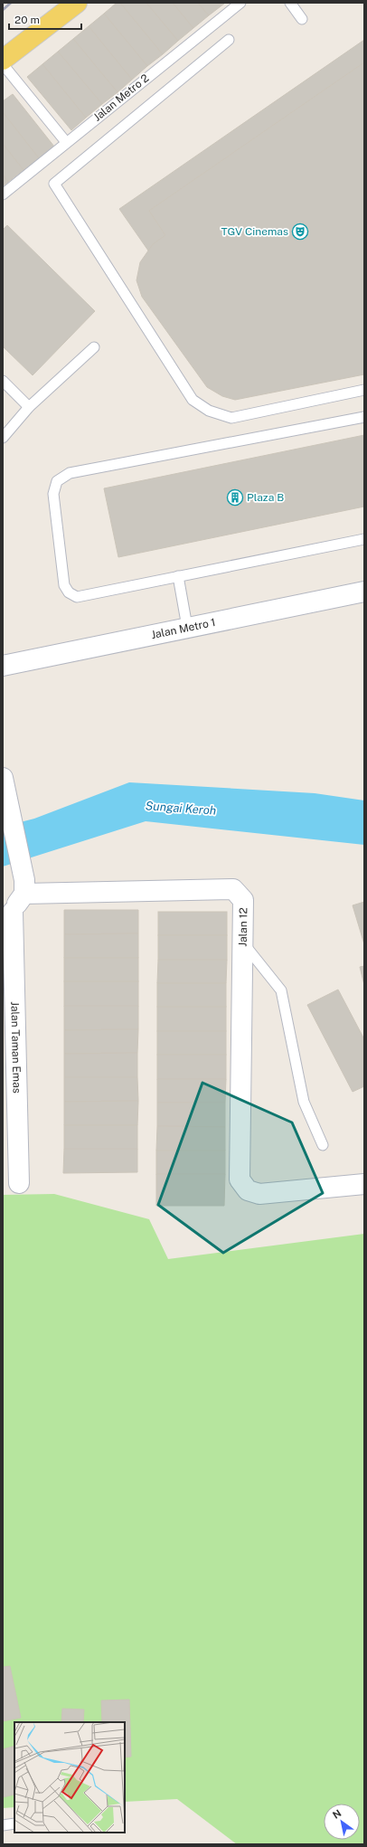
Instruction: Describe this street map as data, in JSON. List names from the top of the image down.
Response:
{
  "streets": {
    "street": ["Jalan Metro 1", "Jalan 12", "Jalan Taman Emas"],
    "lane": ["Jalan Metro 2"]
  },
  "water": ["Sungai Keroh"],
  "places": {
    "theatre": ["TGV Cinemas"],
    "building": ["Plaza B"]
  },
  "scale_bar": "20 m",
  "north": "top left"
}
